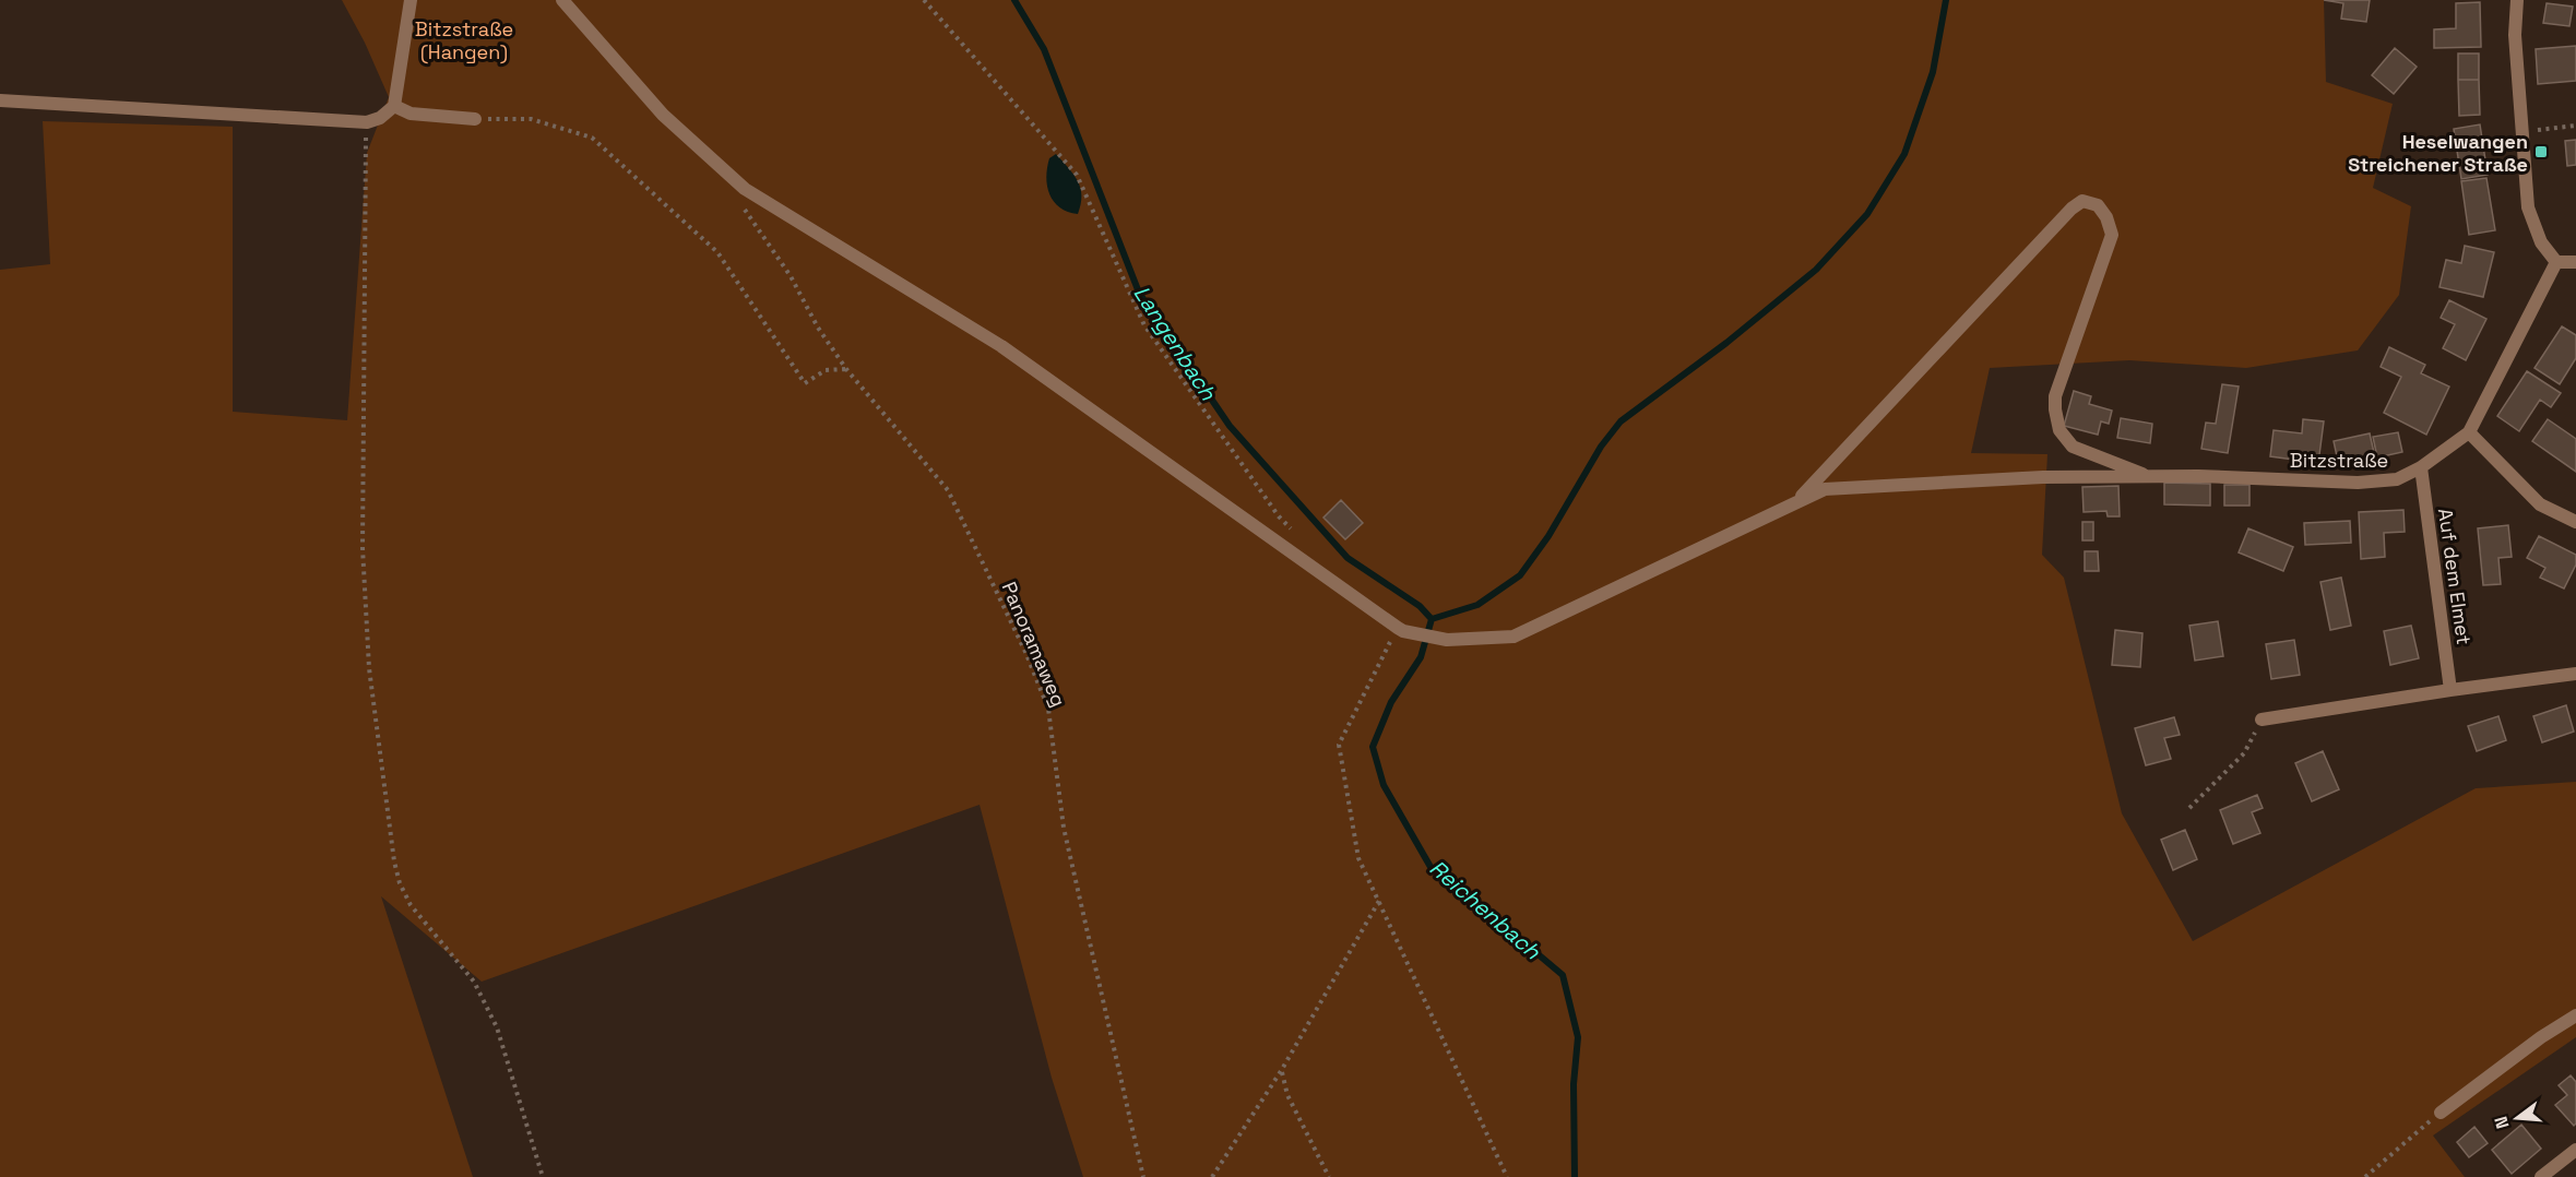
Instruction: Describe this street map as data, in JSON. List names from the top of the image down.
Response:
{
  "streets": {
    "street": ["Bitzstraße", "Auf dem Elmet"],
    "path": ["Panoramaweg"]
  },
  "crossings": [
    ["Bitzstraße", "Auf dem Elmet"]
  ],
  "water": ["Langenbach", "Reichenbach"],
  "parks": ["Bitzstraße (Hangen)"],
  "places": {
    "transit": ["Heselwangen Streichener Straße"]
  },
  "north": "left"
}
